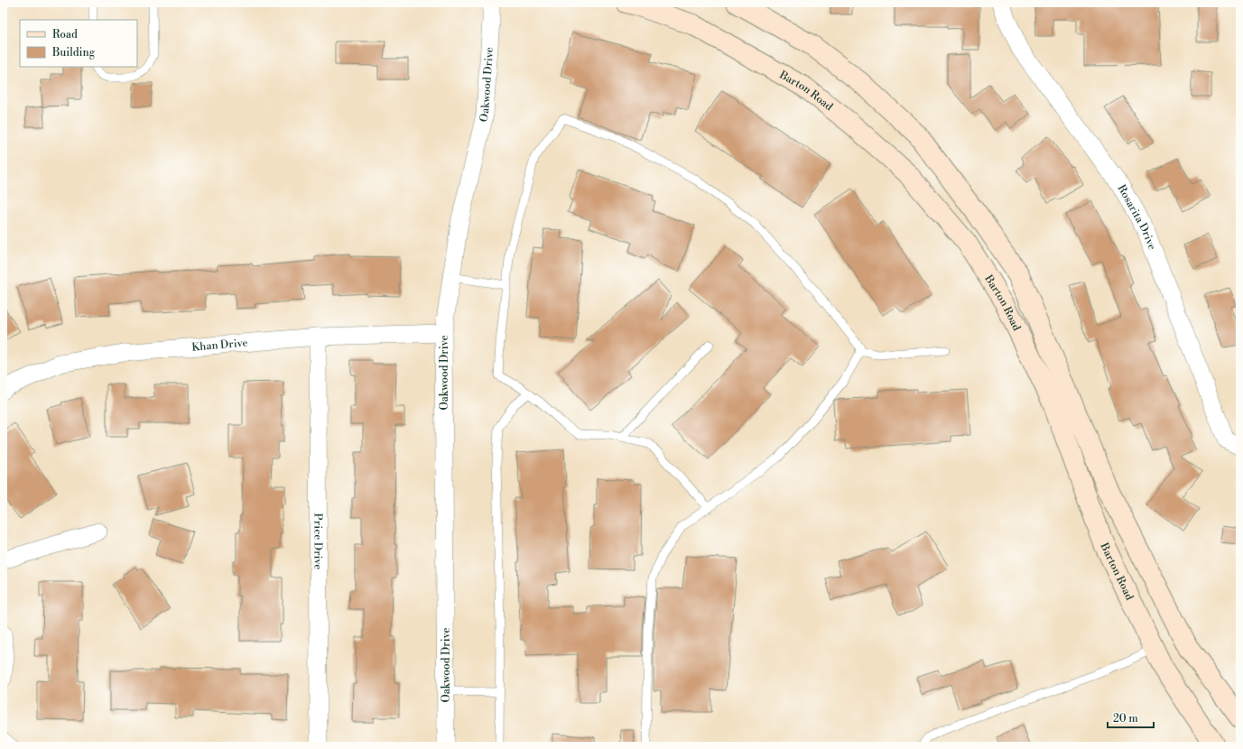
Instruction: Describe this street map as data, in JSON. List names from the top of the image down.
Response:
{
  "streets": {
    "main road": ["Barton Road"],
    "street": [
      "Oakwood Drive",
      "Rosarita Drive",
      "Khan Drive",
      "Price Drive"
    ]
  },
  "crossings": [
    ["Oakwood Drive", "Khan Drive"],
    ["Khan Drive", "Price Drive"]
  ],
  "legend": ["Road", "Building"],
  "scale_bar": "20 m"
}
